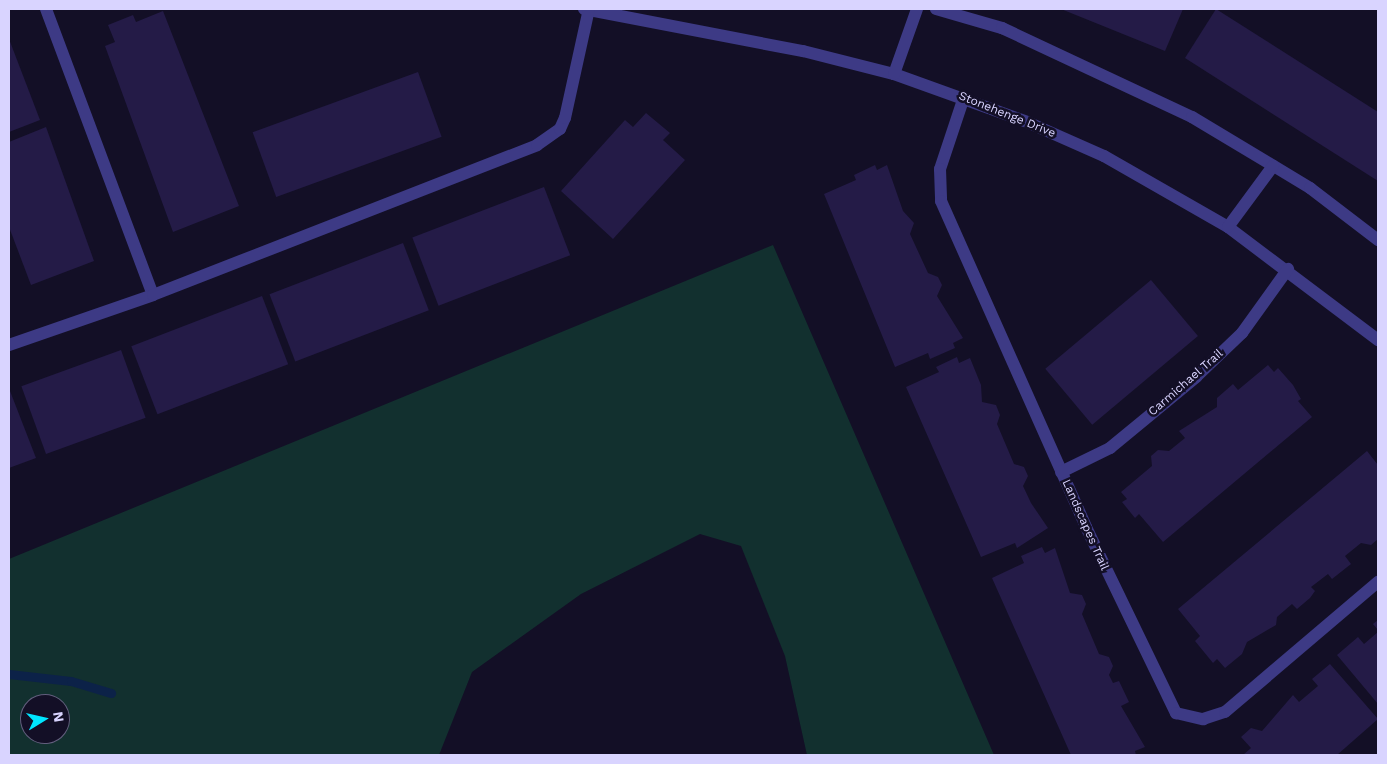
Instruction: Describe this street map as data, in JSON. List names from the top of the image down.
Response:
{
  "streets": {
    "street": ["Stonehenge Drive", "Carmichael Trail", "Landscapes Trail"]
  },
  "crossings": [
    ["Stonehenge Drive", "Carmichael Trail"],
    ["Stonehenge Drive", "Landscapes Trail"],
    ["Carmichael Trail", "Landscapes Trail"]
  ],
  "north": "right"
}
